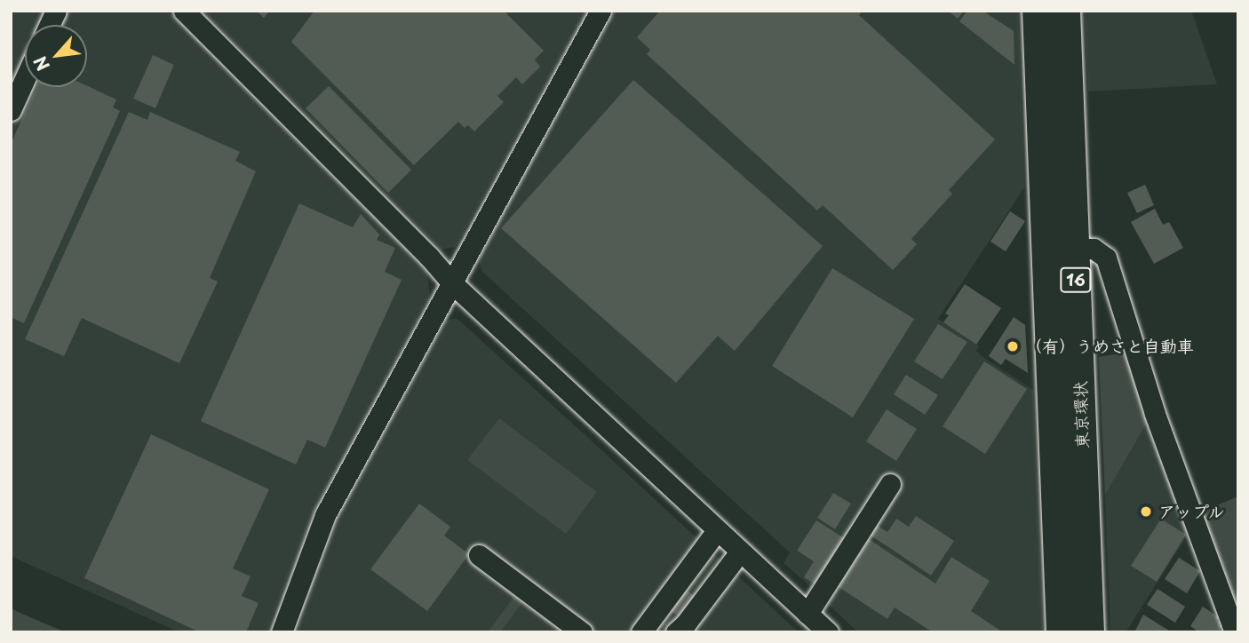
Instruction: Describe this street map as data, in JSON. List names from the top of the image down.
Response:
{
  "streets": {
    "highway": ["16", "東京環状"]
  },
  "places": ["（有）うめさと自動車", "アップル"],
  "north": "bottom left"
}
